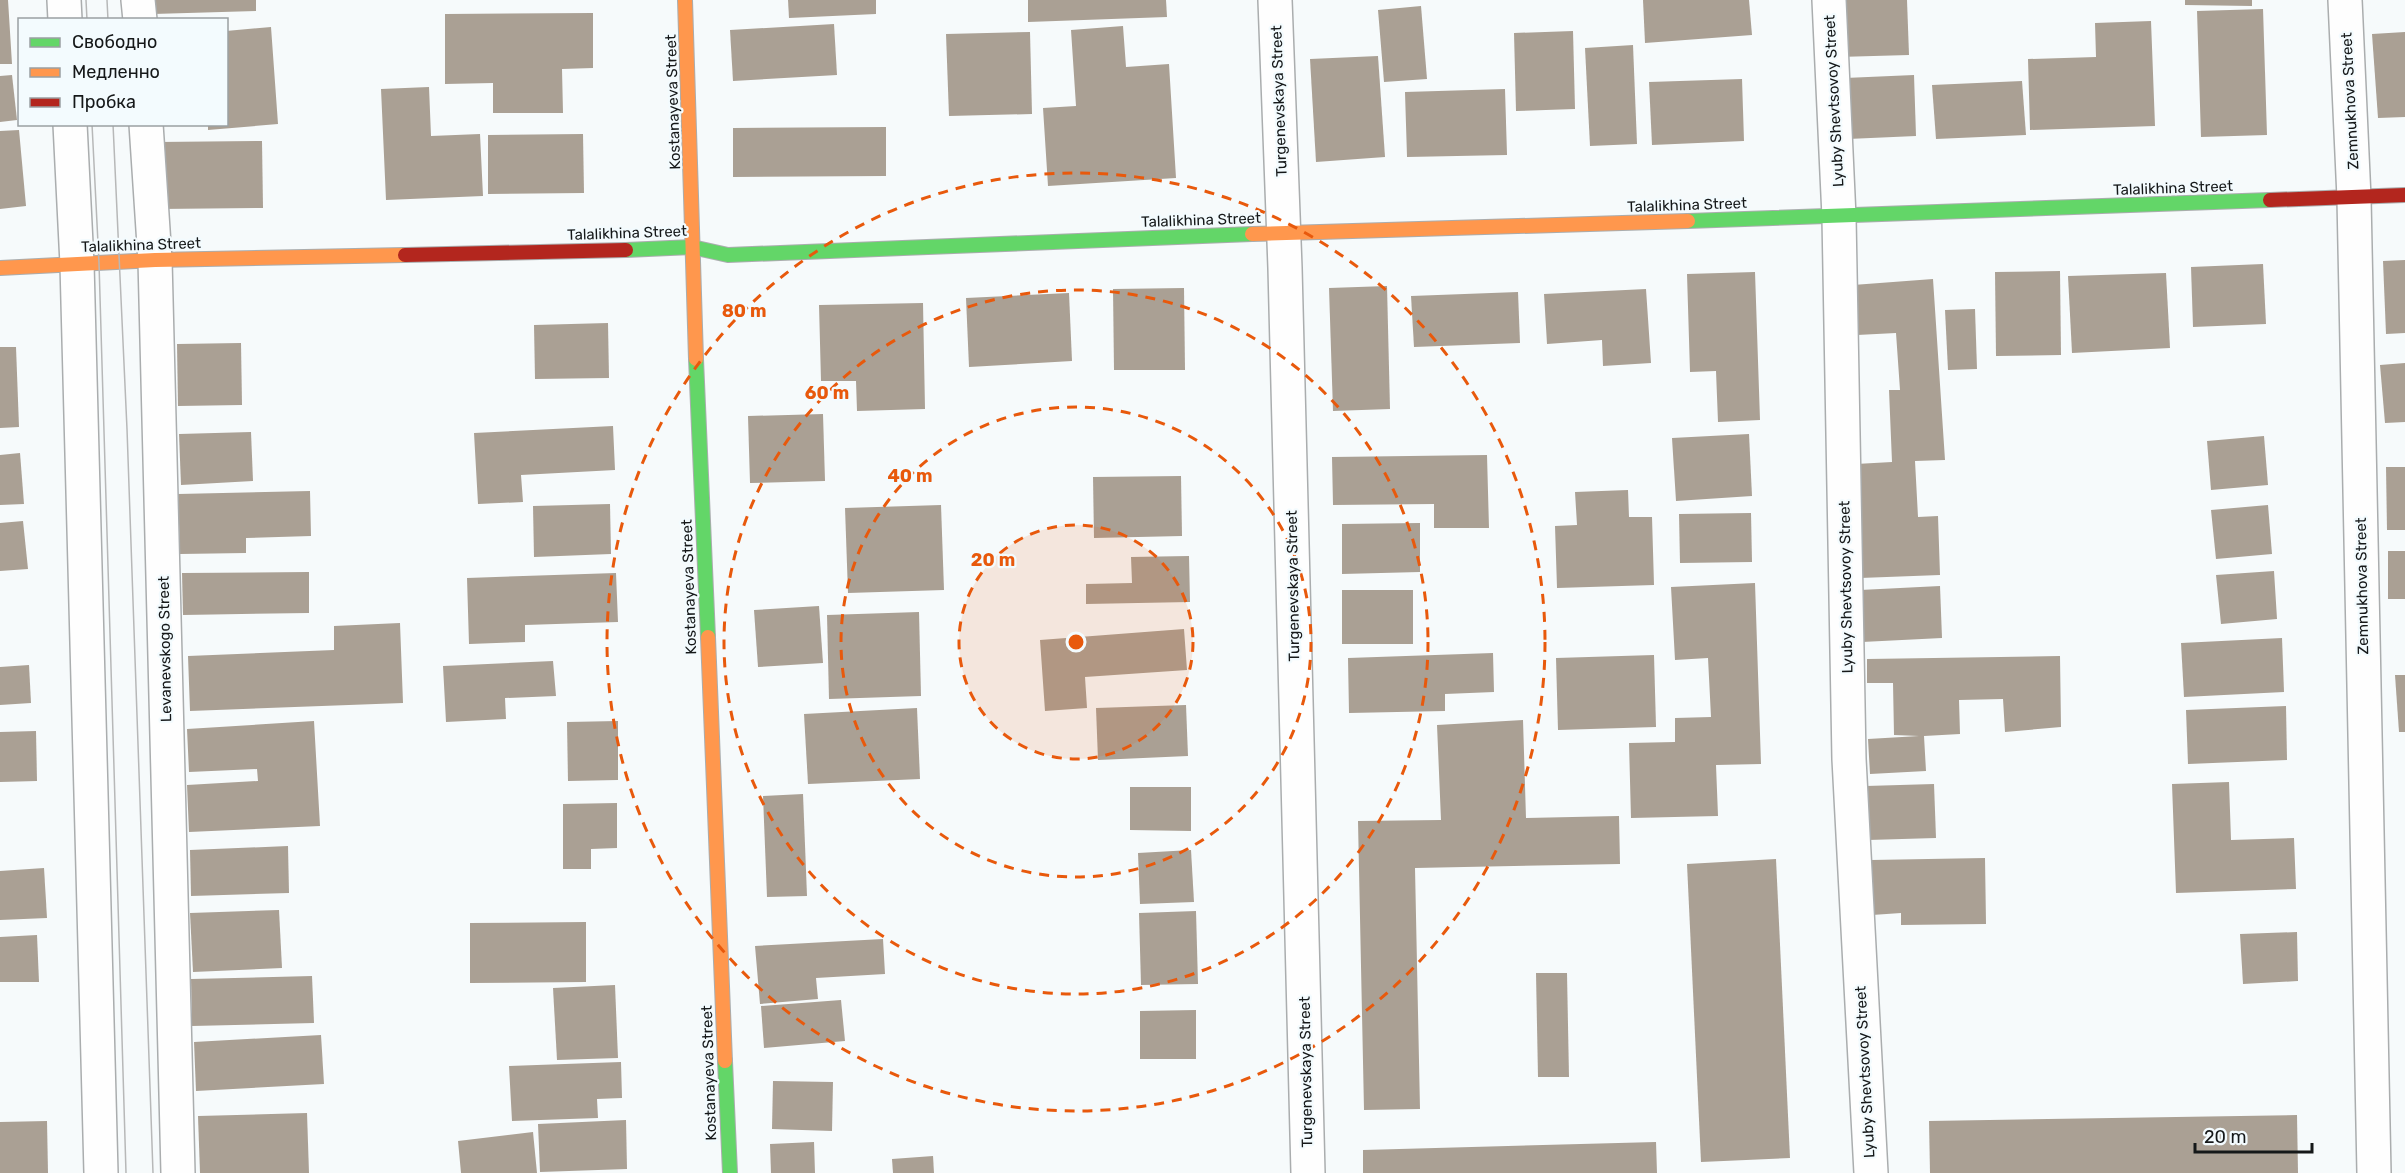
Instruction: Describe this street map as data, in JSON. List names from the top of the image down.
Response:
{
  "streets": {
    "street": [
      "Turgenevskaya Street",
      "Lyuby Shevtsovoy Street",
      "Zemnukhova Street",
      "Kostanayeva Street",
      "Talalikhina Street",
      "Levanevskogo Street"
    ]
  },
  "crossings": [
    ["Turgenevskaya Street", "Talalikhina Street"],
    ["Lyuby Shevtsovoy Street", "Talalikhina Street"],
    ["Zemnukhova Street", "Talalikhina Street"],
    ["Kostanayeva Street", "Talalikhina Street"],
    ["Talalikhina Street", "Levanevskogo Street"]
  ],
  "legend": ["Свободно", "Медленно", "Пробка"],
  "scale_bar": "20 m",
  "rings": [
    "80 m",
    "60 m",
    "40 m",
    "20 m"
  ]
}
